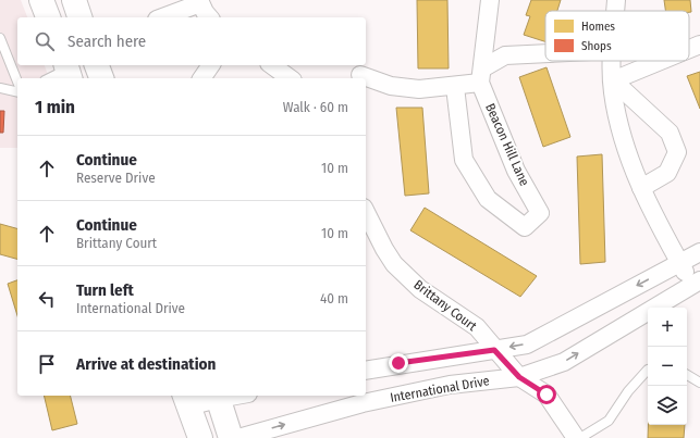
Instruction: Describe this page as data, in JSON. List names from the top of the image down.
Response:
{
  "streets": {
    "street": ["Beacon Hill Lane", "Brittany Court", "International Drive"]
  },
  "crossings": [
    ["Brittany Court", "International Drive"]
  ],
  "legend": ["Homes", "Shops"],
  "page": {
    "search": "Search here",
    "heading": ["1 min", "Walk · 60 m"],
    "list": [
      ["Continue", "Reserve Drive", "10 m"],
      ["Continue", "Brittany Court", "10 m"],
      ["Turn left", "International Drive", "40 m"],
      "Arrive at destination"
    ],
    "map_buttons": ["+", "−"]
  }
}
